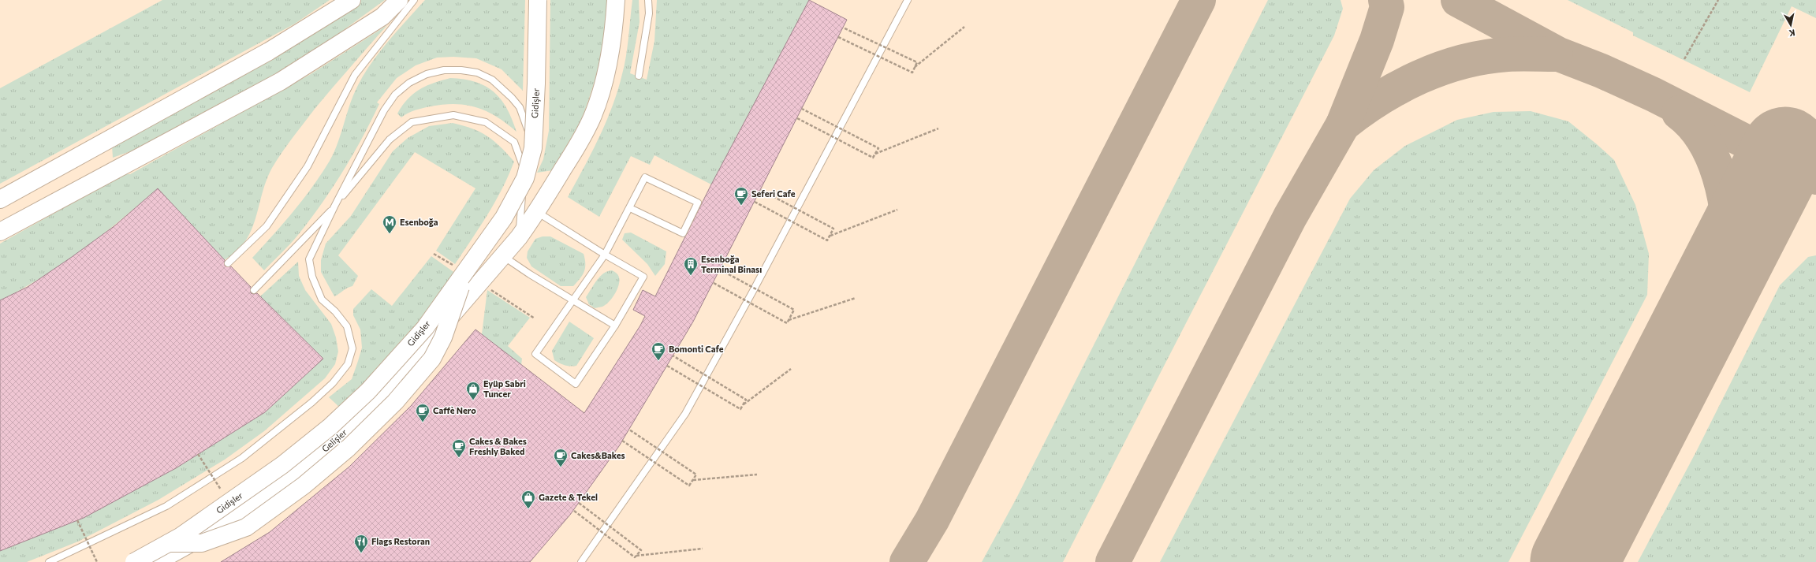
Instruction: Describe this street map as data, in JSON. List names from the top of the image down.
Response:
{
  "streets": {
    "highway": ["Gidişler", "Gelişler"]
  },
  "places": {
    "cafe": [
      "Seferi Cafe",
      "Bomonti Cafe",
      "Caffè Nero",
      "Cakes & Bakes Freshly Baked",
      "Cakes&Bakes"
    ],
    "metro station": ["Esenboğa"],
    "building": ["Esenboğa Terminal Binası"],
    "shop": ["Eyüp Sabri Tuncer", "Gazete & Tekel"],
    "restaurant": ["Flags Restoran"]
  },
  "north": "bottom"
}
